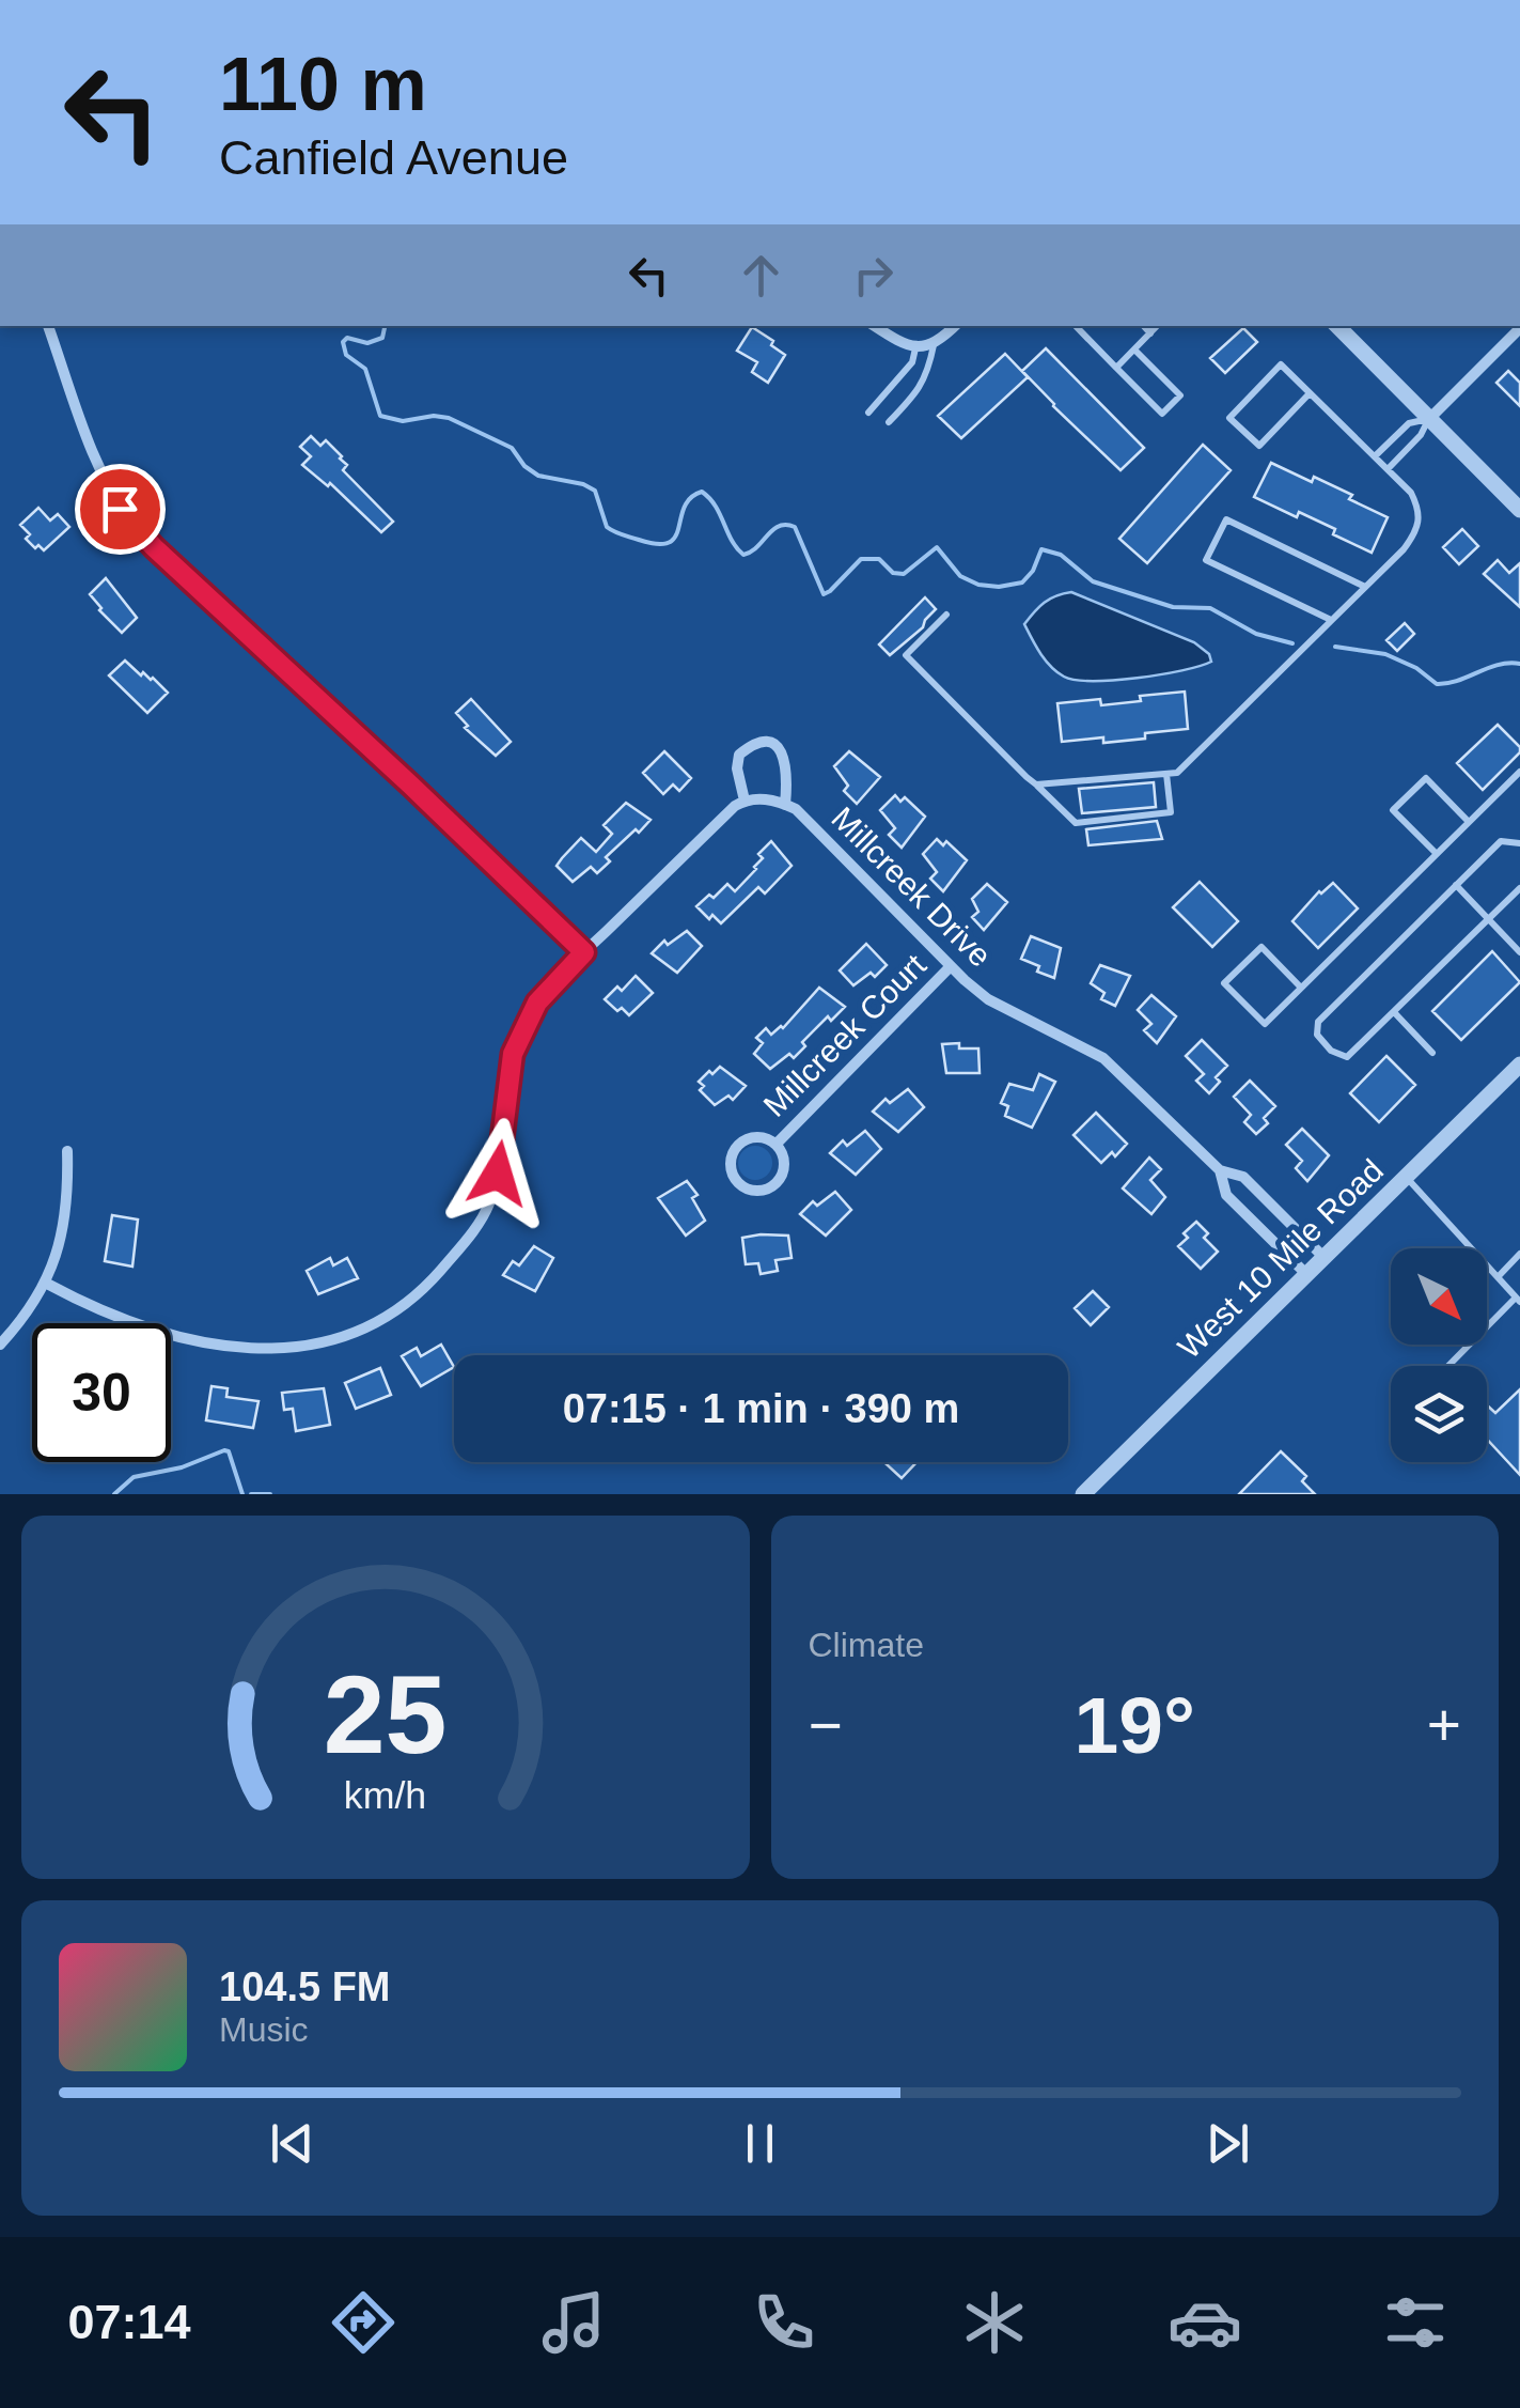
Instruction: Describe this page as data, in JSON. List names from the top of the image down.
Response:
{
  "streets": {
    "street": ["Millcreek Drive", "Millcreek Court", "West 10 Mile Road"]
  },
  "crossings": [
    ["Millcreek Drive", "Millcreek Court"],
    ["Millcreek Drive", "West 10 Mile Road"]
  ],
  "north": "bottom right",
  "page": {
    "turn": ["110 m", "Canfield Avenue"],
    "limit": "30",
    "trip": "07:15 · 1 min · 390 m",
    "tile": "Climate",
    "heat": ["−", "19°", "+"],
    "song": ["104.5 FM", "Music"],
    "tabs": "07:14",
    "gauge": ["25", "km/h"]
  }
}
